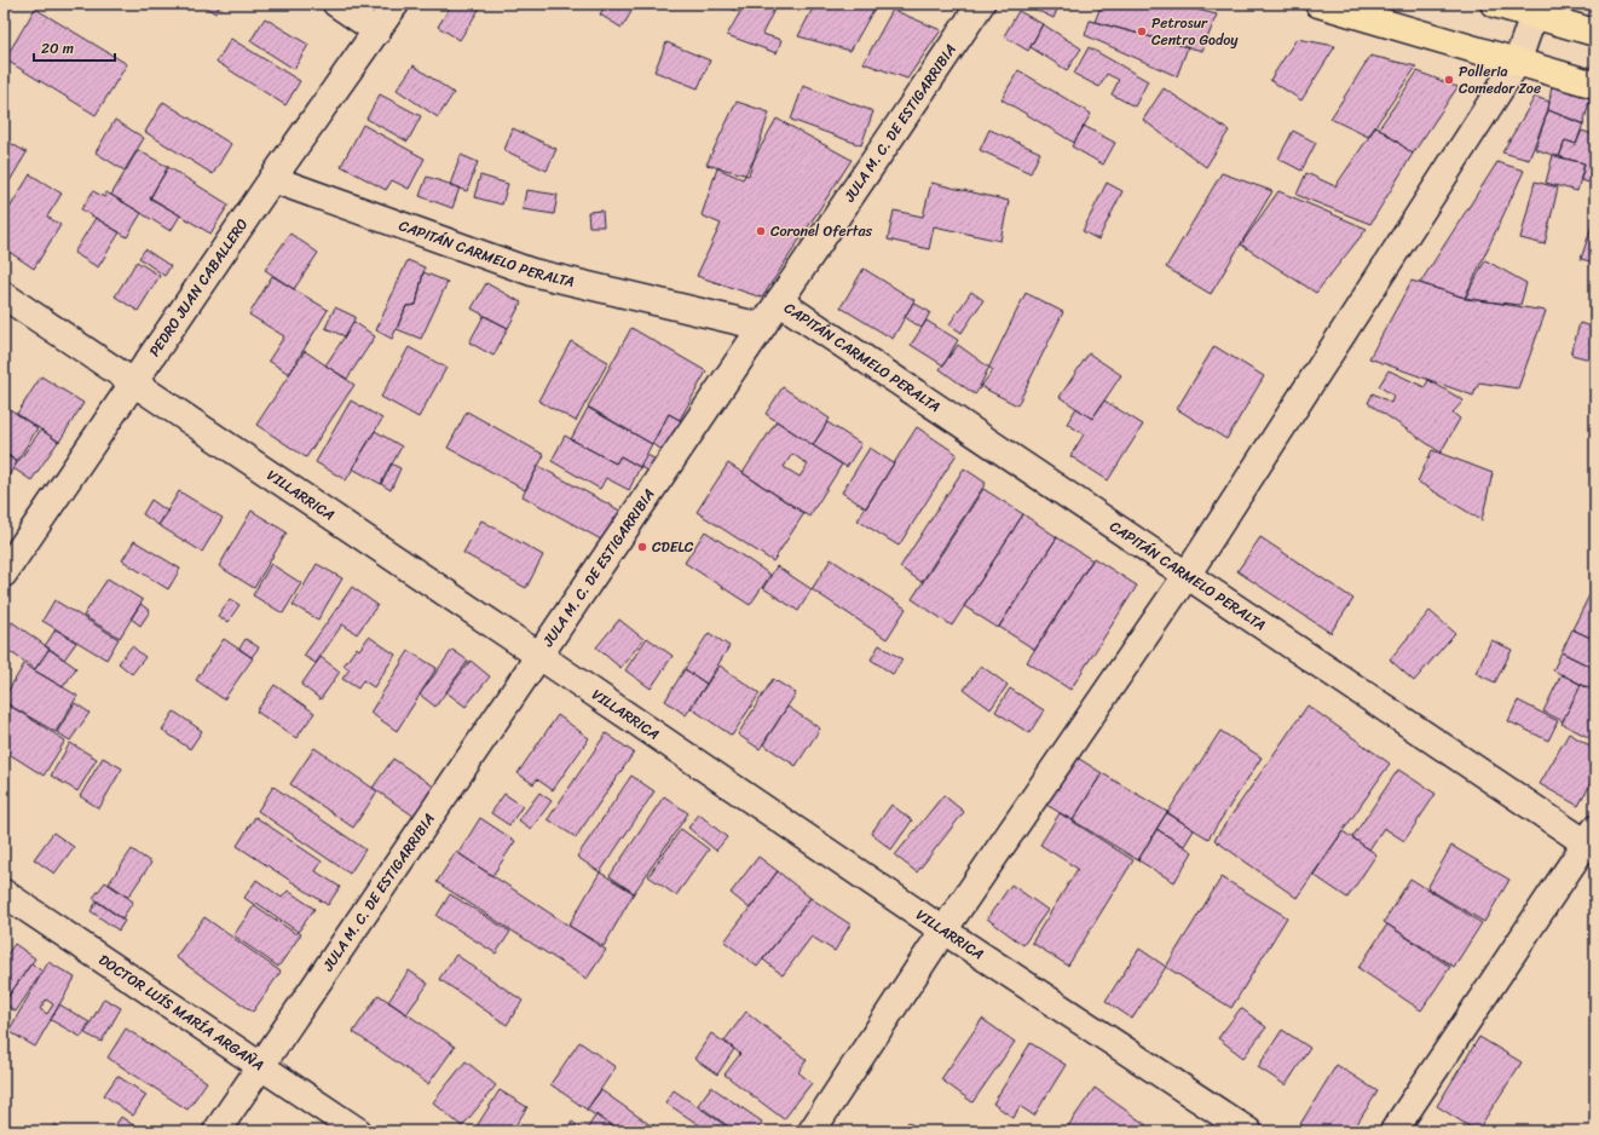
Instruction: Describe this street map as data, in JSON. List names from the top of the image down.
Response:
{
  "streets": {
    "street": [
      "JULA M. C. DE ESTIGARRIBIA",
      "CAPITÁN CARMELO PERALTA",
      "PEDRO JUAN CABALLERO",
      "VILLARRICA",
      "DOCTOR LUÍS MARÍA ARGAÑA"
    ]
  },
  "crossings": [
    ["JULA M. C. DE ESTIGARRIBIA", "CAPITÁN CARMELO PERALTA"],
    ["JULA M. C. DE ESTIGARRIBIA", "VILLARRICA"],
    ["JULA M. C. DE ESTIGARRIBIA", "DOCTOR LUÍS MARÍA ARGAÑA"],
    ["CAPITÁN CARMELO PERALTA", "PEDRO JUAN CABALLERO"],
    ["PEDRO JUAN CABALLERO", "VILLARRICA"]
  ],
  "places": [
    "Petrosur Centro Godoy",
    "Polleria Comedor Zoe",
    "Coronel Ofertas",
    "CDELC"
  ],
  "scale_bar": "20 m"
}
